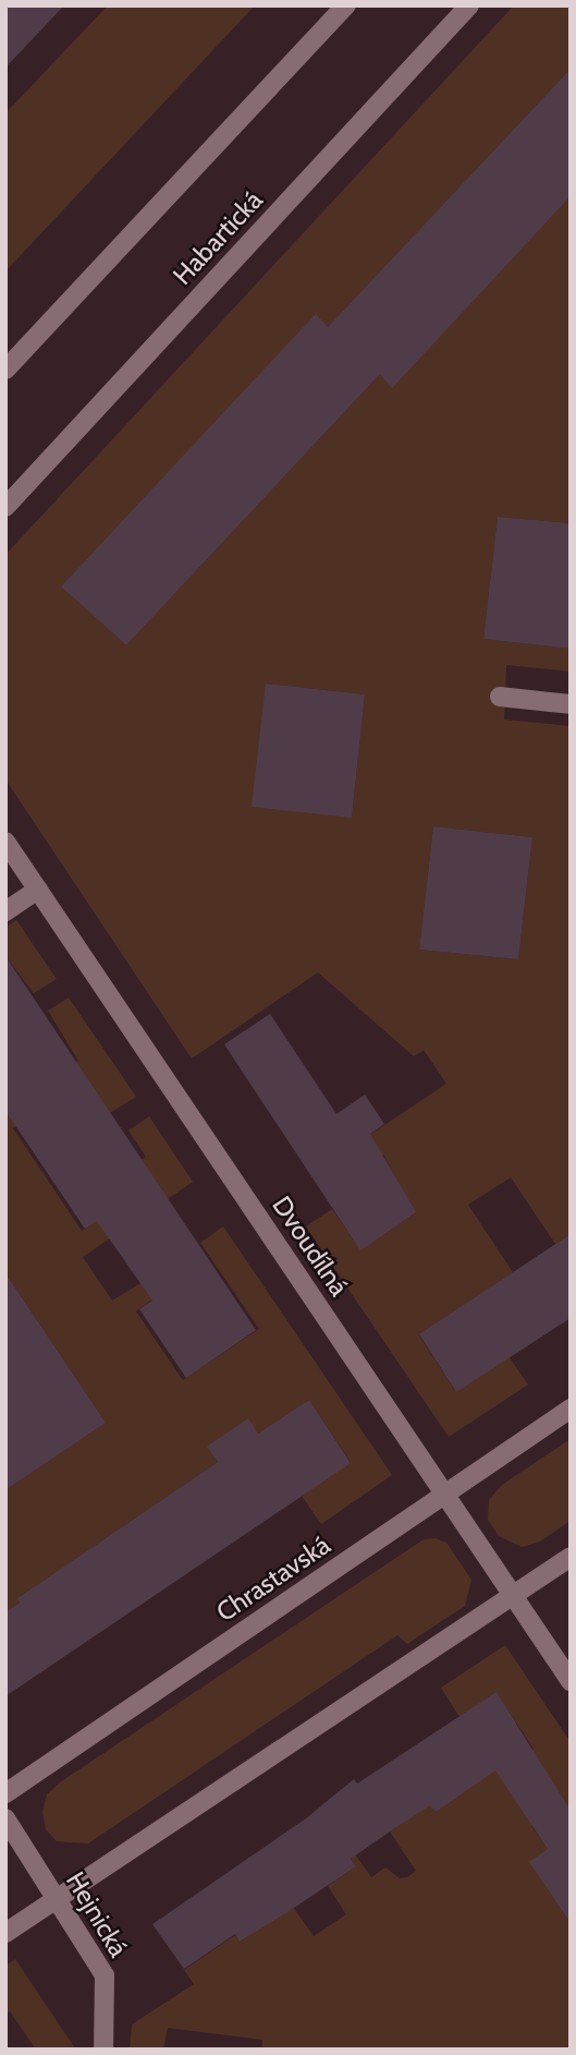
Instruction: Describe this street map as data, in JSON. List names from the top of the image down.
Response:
{
  "streets": {
    "street": [
      "Habartická",
      "Dvoudílná",
      "Chrastavská",
      "Hejnická"
    ]
  },
  "crossings": [
    ["Dvoudílná", "Chrastavská"]
  ]
}
